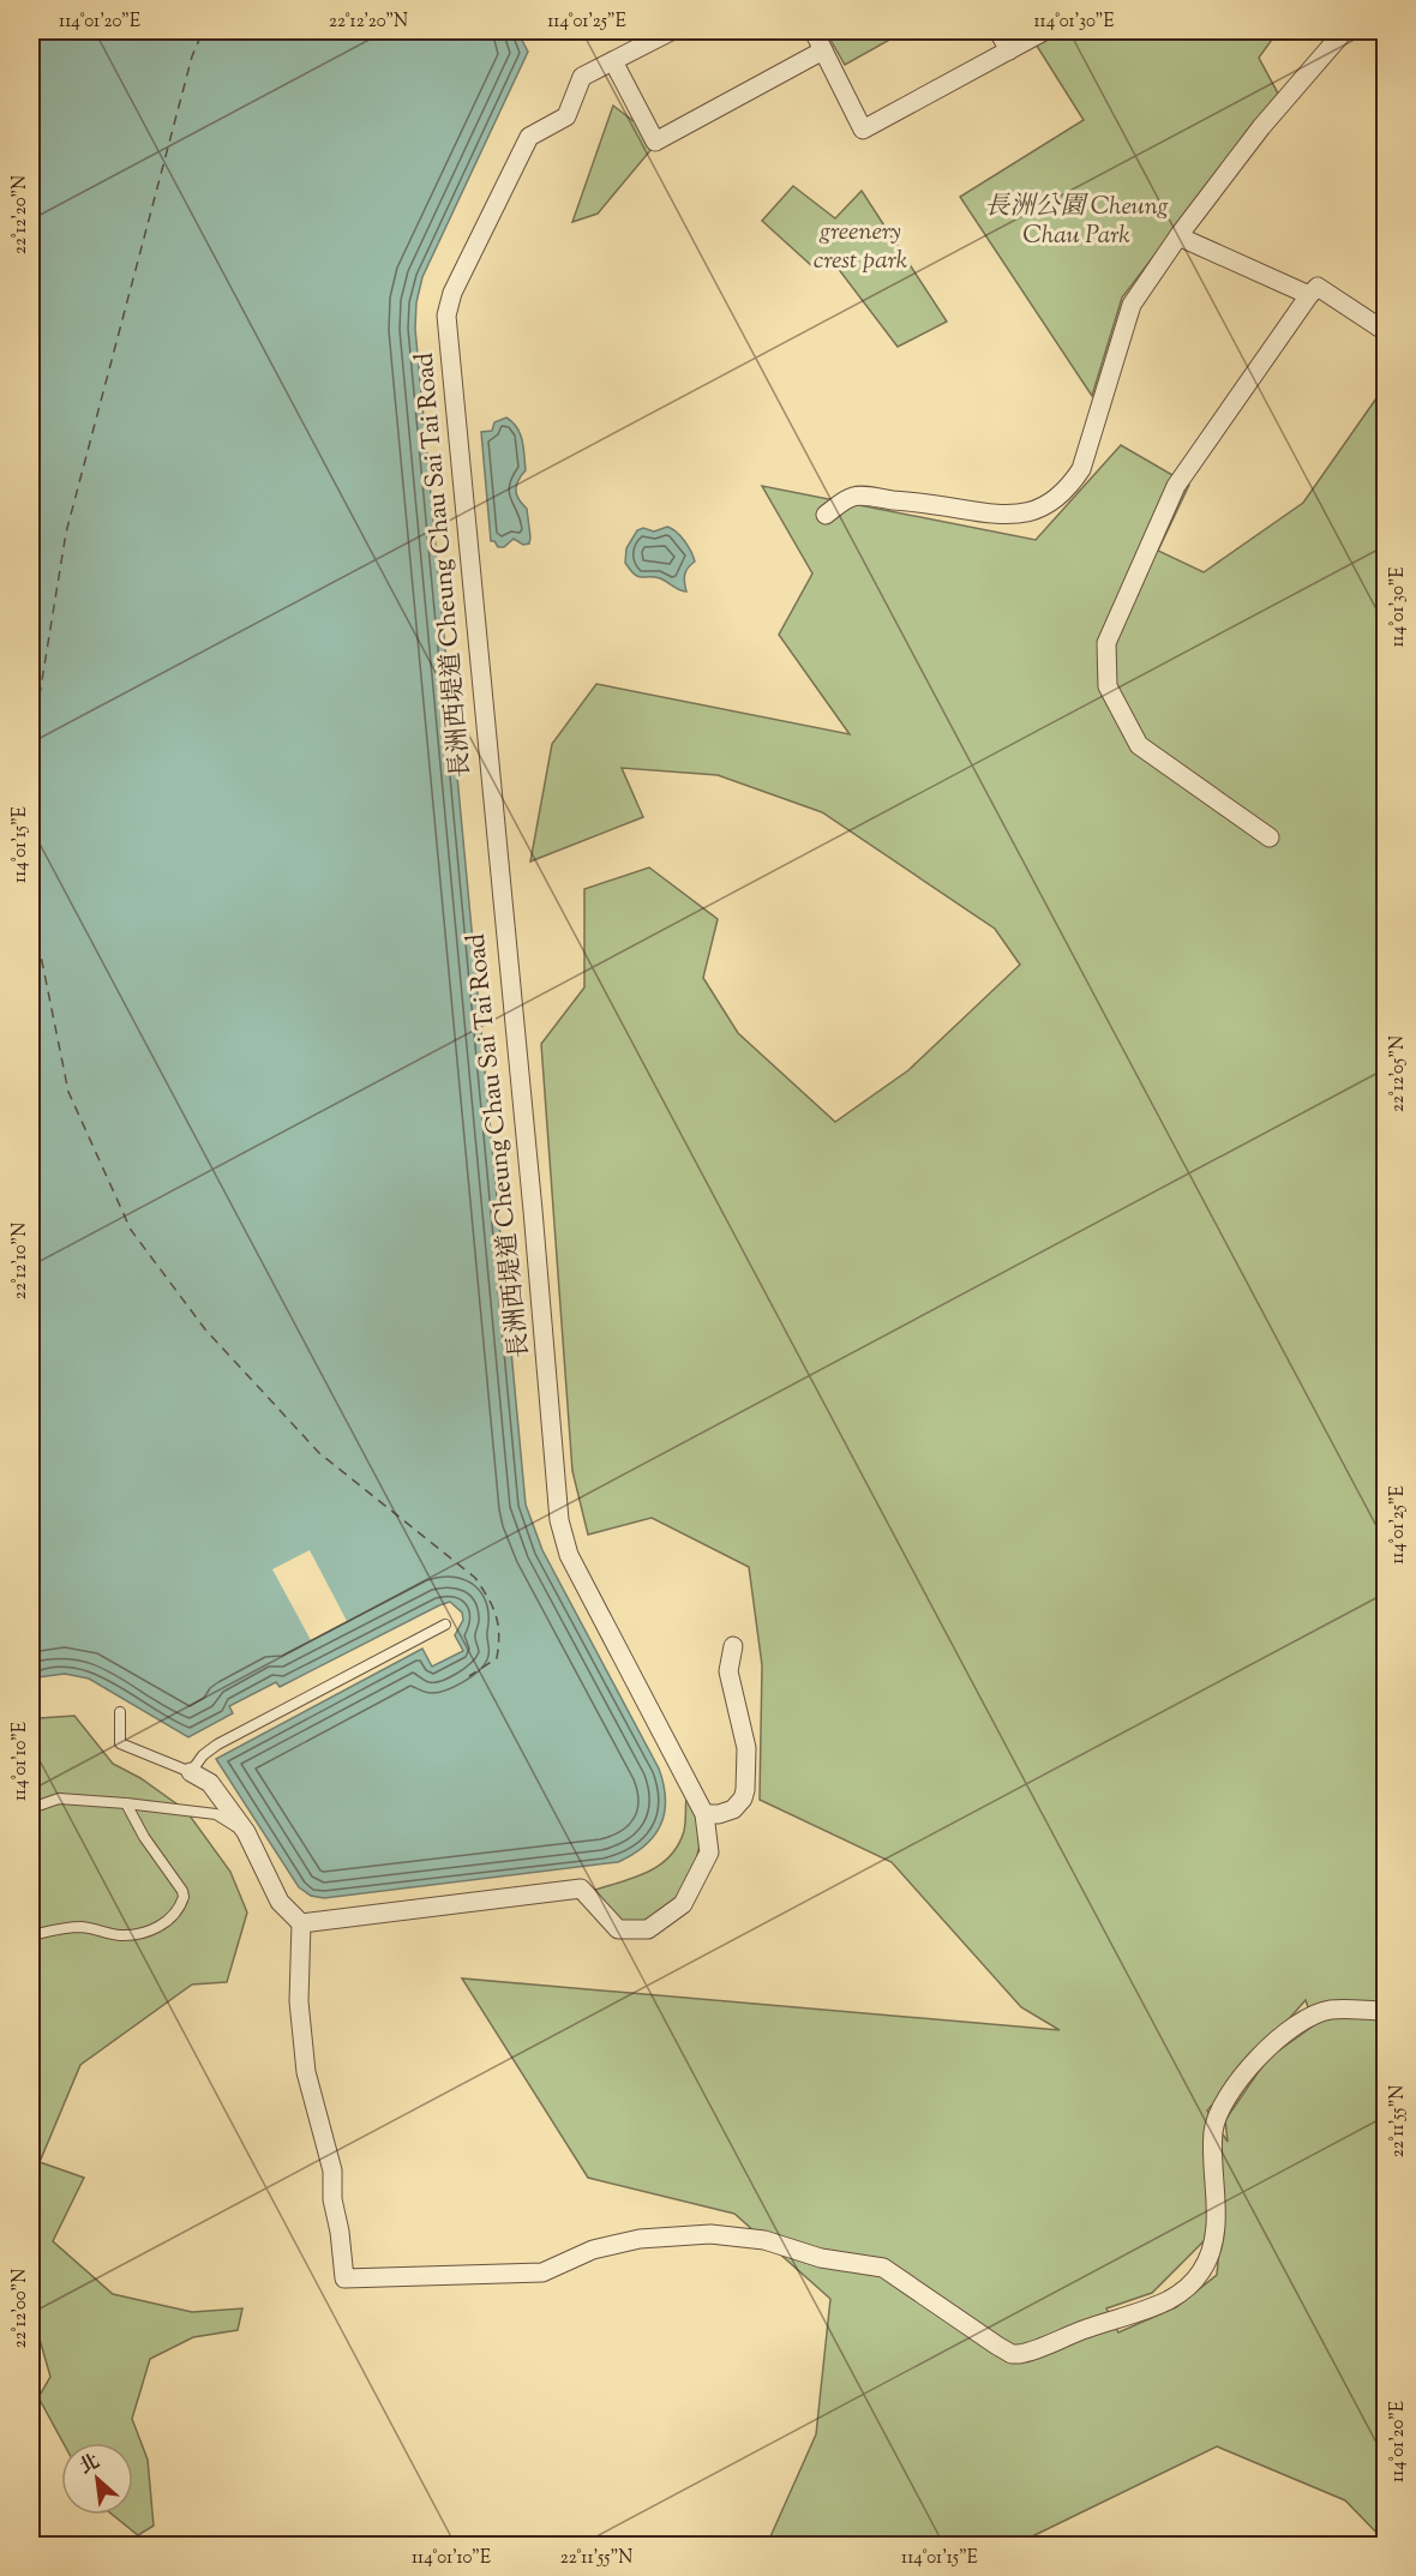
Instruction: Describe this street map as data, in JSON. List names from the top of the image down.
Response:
{
  "streets": {
    "street": ["長洲西堤道 Cheung Chau Sai Tai Road"]
  },
  "parks": ["長洲公園 Cheung Chau Park", "greenery crest park"],
  "north": "top left",
  "coordinates": [
    "114°01'20\"E",
    "22°12'20\"N",
    "114°01'25\"E",
    "114°01'30\"E",
    "114°01'15\"E",
    "22°12'05\"N",
    "22°12'10\"N",
    "114°01'10\"E",
    "22°11'55\"N",
    "22°12'00\"N"
  ]
}
